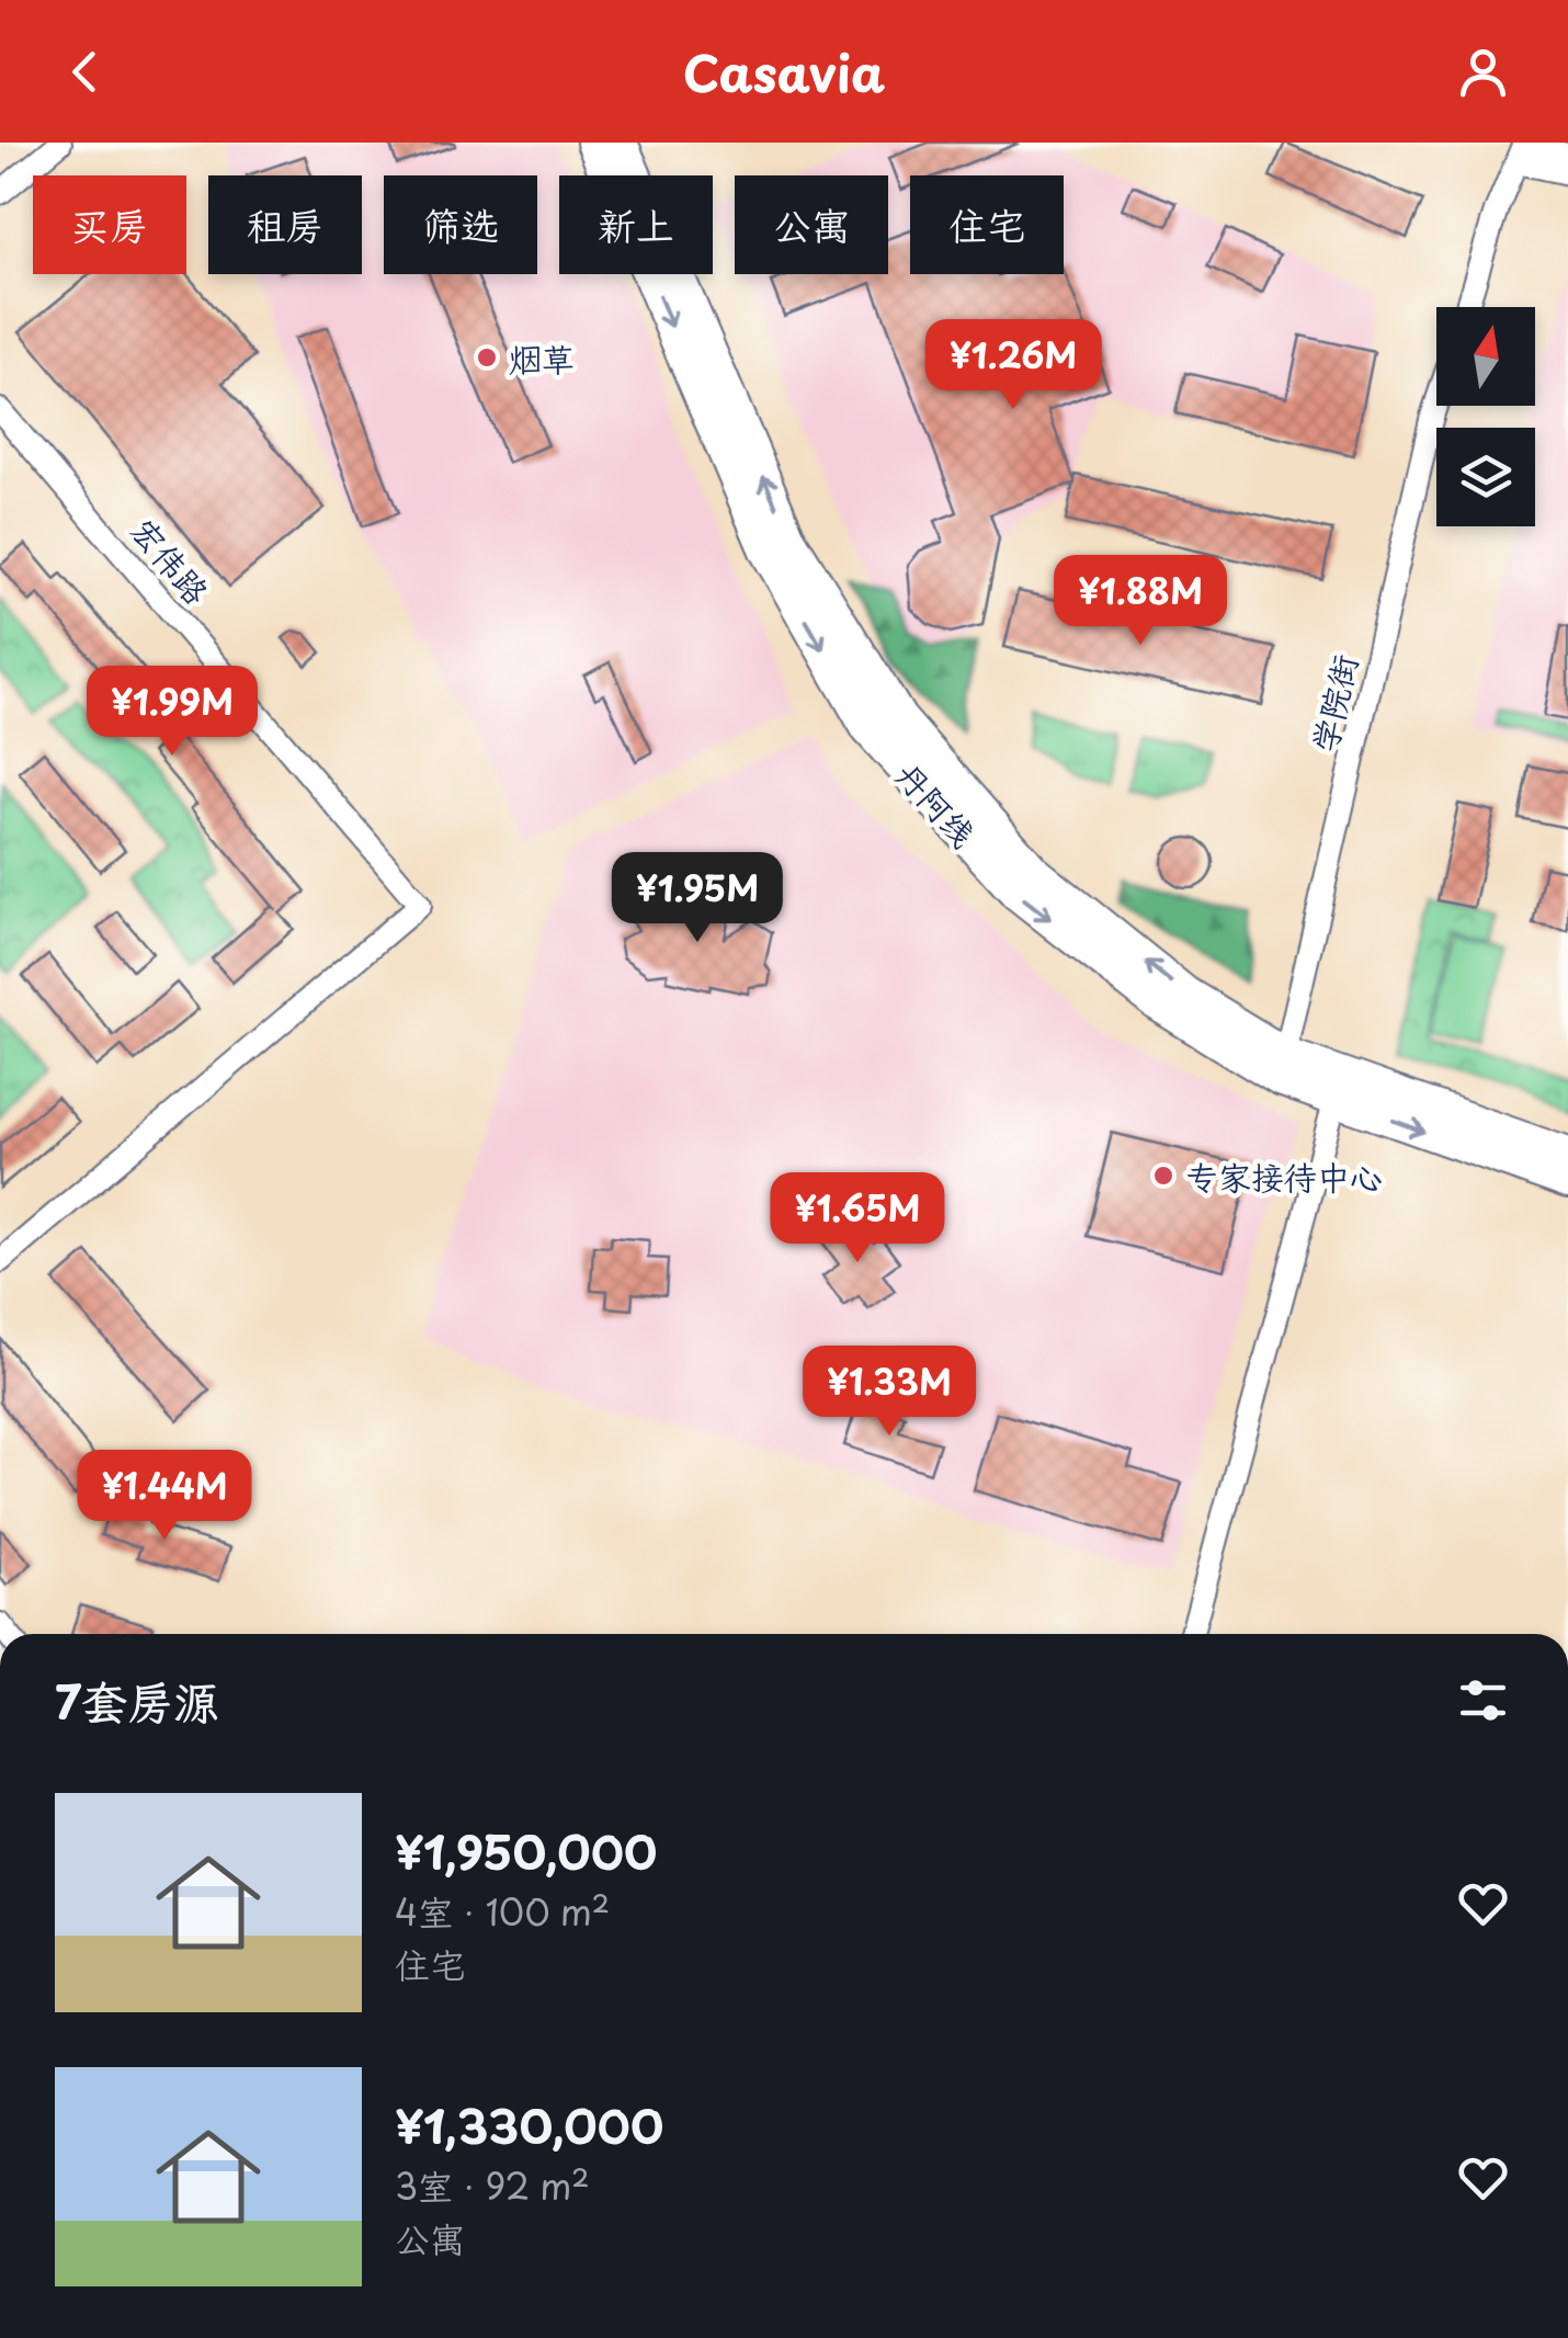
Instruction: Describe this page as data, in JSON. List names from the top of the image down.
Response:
{
  "streets": {
    "highway": ["丹阿线"],
    "street": ["宏伟路", "学院街"]
  },
  "crossings": [
    ["学院街", "丹阿线"]
  ],
  "places": ["烟草", "专家接待中心"],
  "north": "top",
  "page": {
    "header": "Casavia",
    "chip": [
      "买房",
      "租房",
      "筛选",
      "新上",
      "公寓",
      "住宅"
    ],
    "price": [
      "¥1.26M",
      "¥1.88M",
      "¥1.99M",
      "¥1.95M",
      "¥1.65M",
      "¥1.33M",
      "¥1.44M"
    ],
    "heading": "7套房源",
    "list": [
      {
        "name": "¥1,950,000",
        "note": "4室 · 100 m² · 住宅"
      },
      {
        "name": "¥1,330,000",
        "note": "3室 · 92 m² · 公寓"
      }
    ]
  }
}
